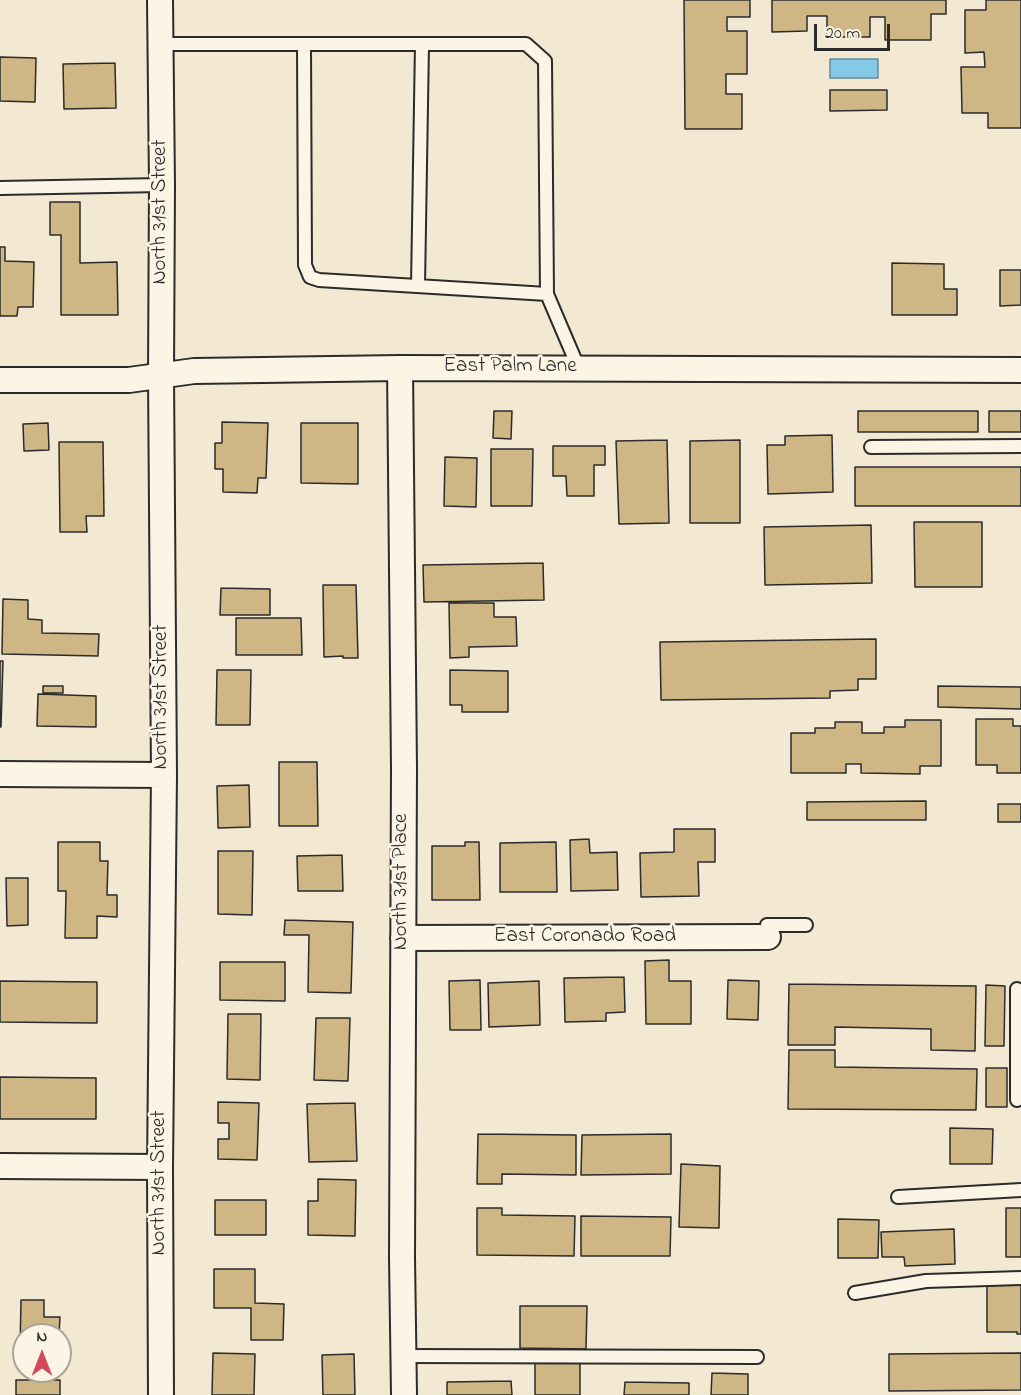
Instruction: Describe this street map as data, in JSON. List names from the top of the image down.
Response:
{
  "streets": {
    "street": [
      "North 31st Street",
      "East Palm Lane",
      "North 31st Place",
      "East Coronado Road"
    ]
  },
  "crossings": [
    ["North 31st Street", "East Palm Lane"],
    ["East Palm Lane", "North 31st Place"],
    ["North 31st Place", "East Coronado Road"]
  ],
  "scale_bar": "20 m",
  "north": "top"
}
